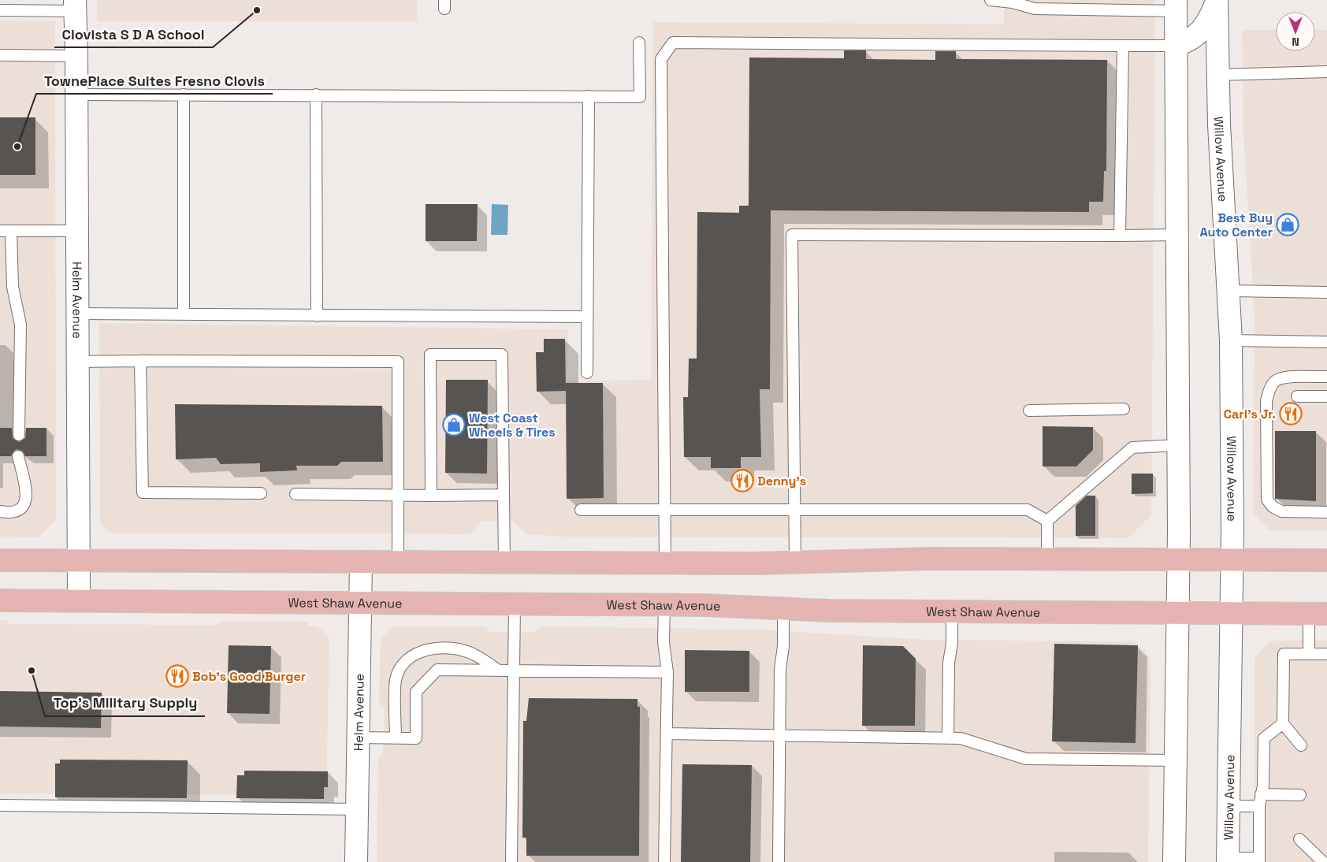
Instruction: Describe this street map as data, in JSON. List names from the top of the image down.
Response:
{
  "streets": {
    "main road": ["Willow Avenue", "Helm Avenue", "West Shaw Avenue"]
  },
  "crossings": [
    ["Willow Avenue", "West Shaw Avenue"],
    ["Helm Avenue", "West Shaw Avenue"]
  ],
  "places": {
    "other": ["Clovista S D A School", "TownePlace Suites Fresno Clovis", "Top's Military Supply"],
    "shop": ["Best Buy Auto Center", "West Coast Wheels & Tires"],
    "restaurant": ["Carl's Jr.", "Denny's", "Bob's Good Burger"]
  },
  "north": "bottom"
}
